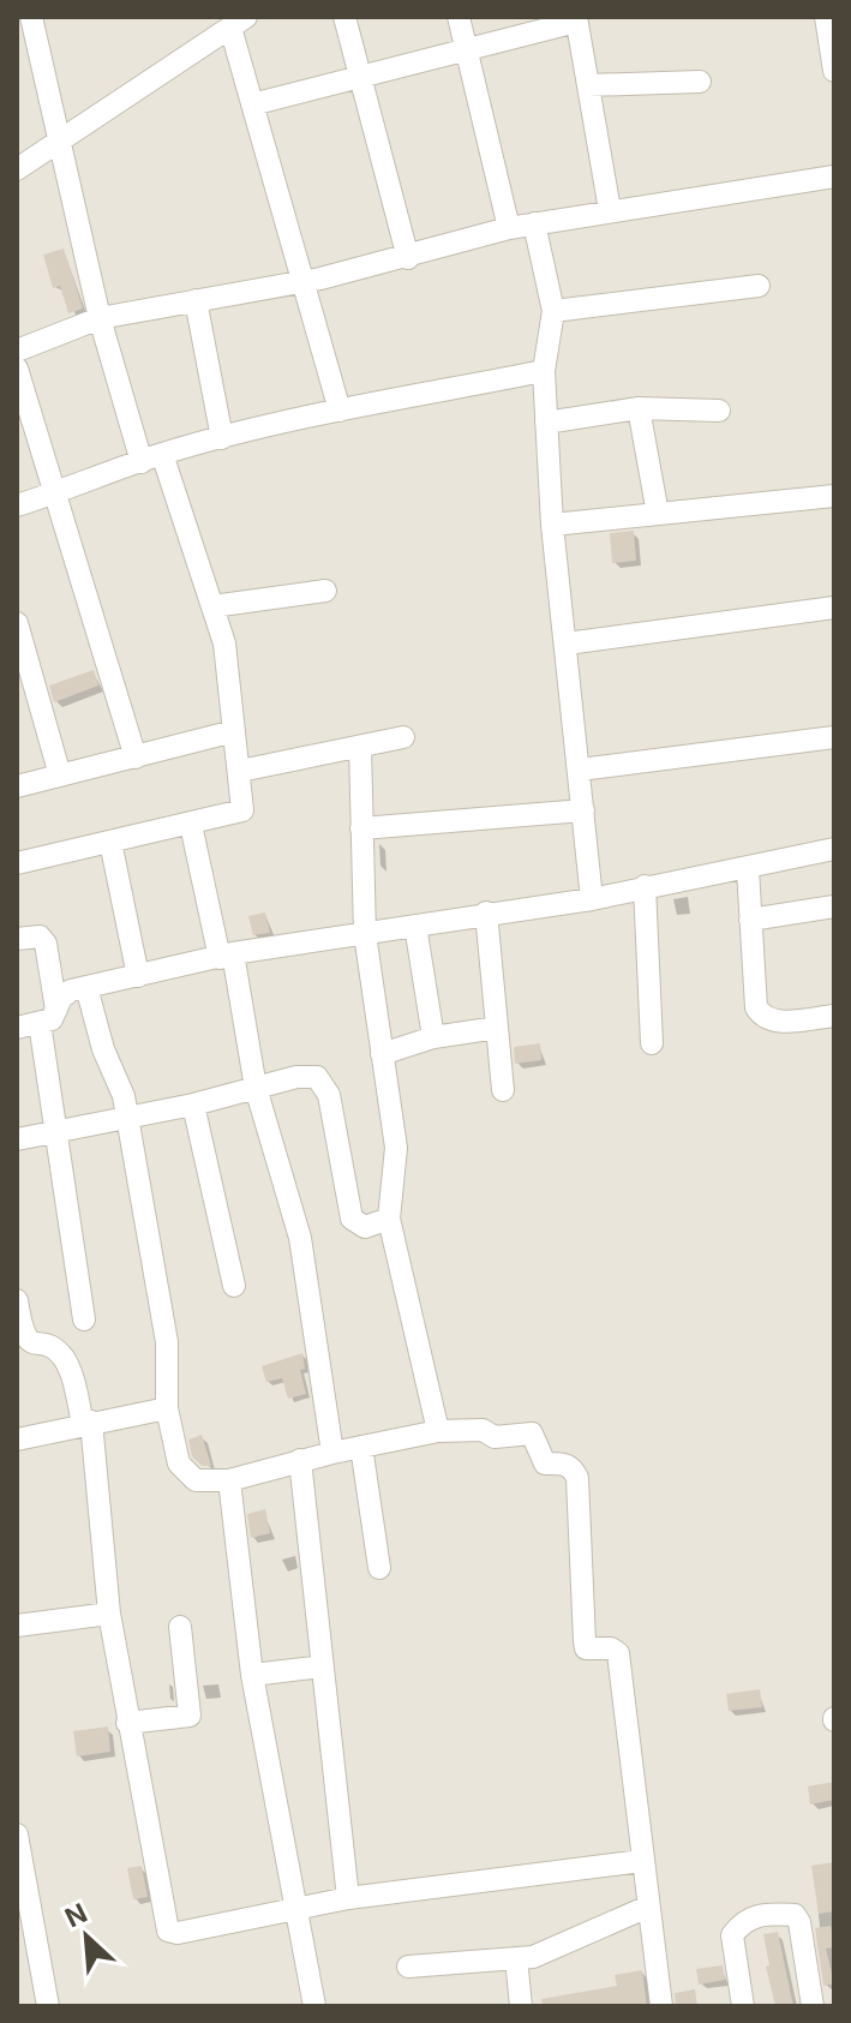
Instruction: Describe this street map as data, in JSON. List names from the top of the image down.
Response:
{
  "north": "top left"
}
